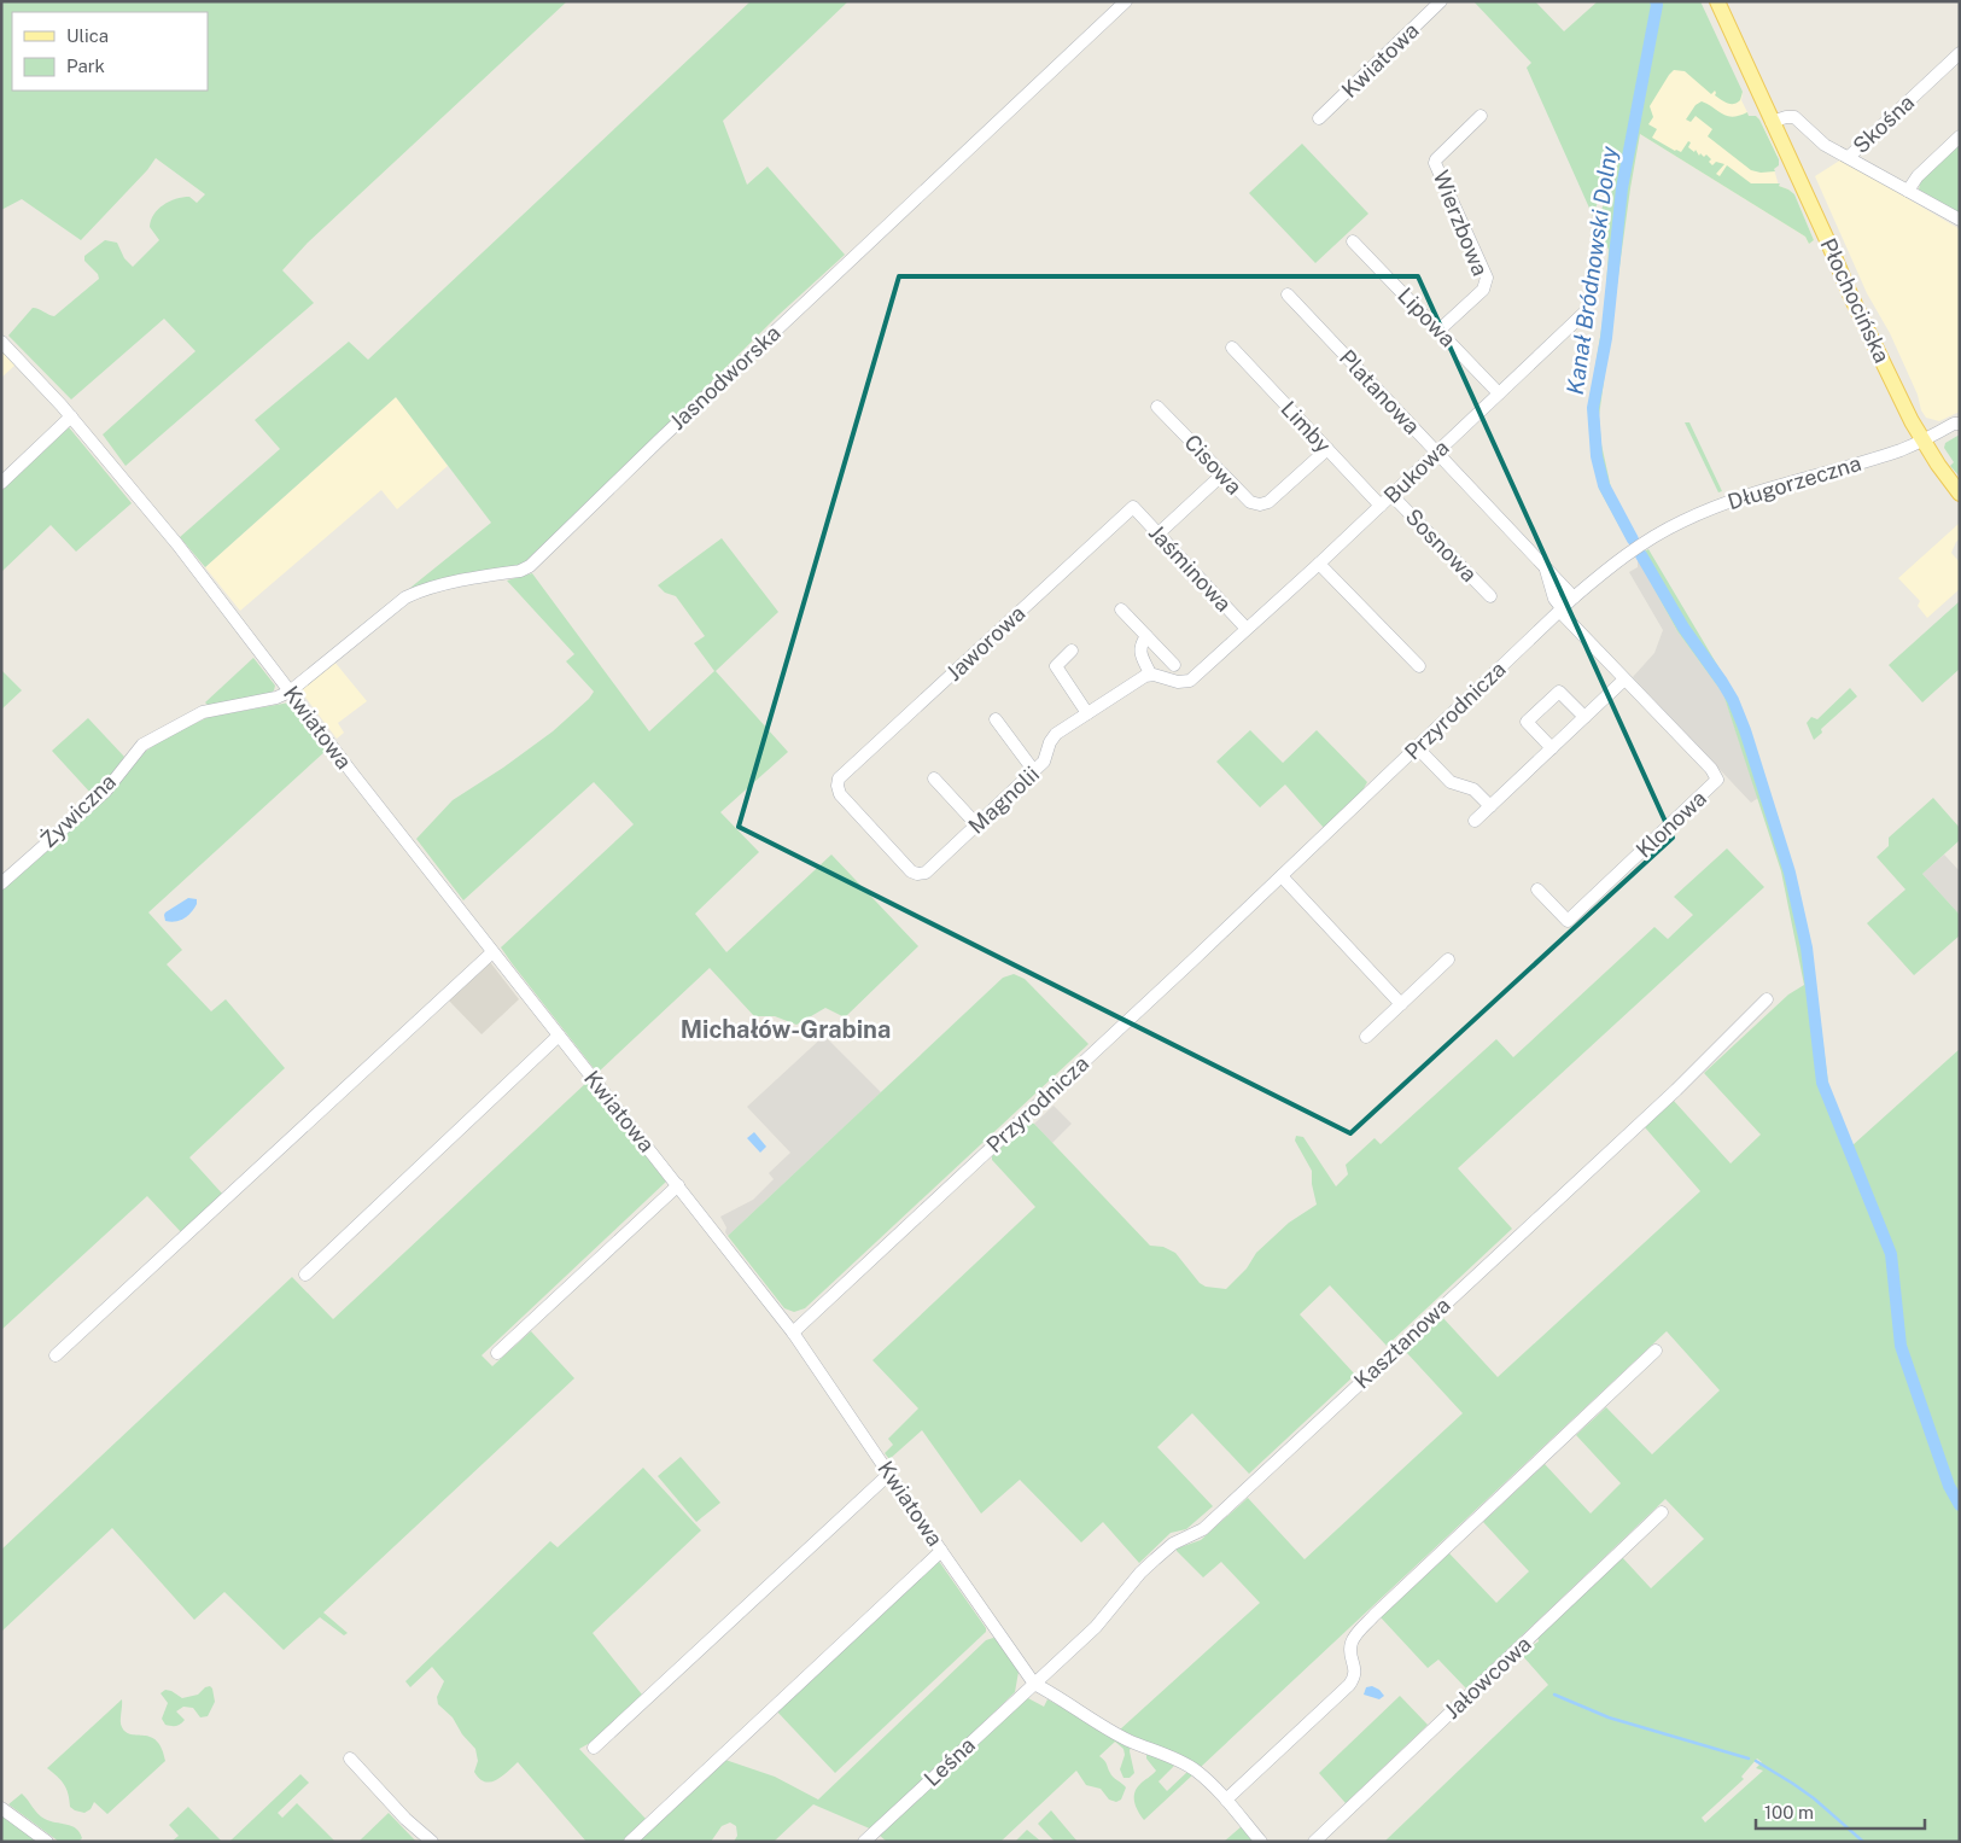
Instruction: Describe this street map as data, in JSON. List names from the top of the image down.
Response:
{
  "streets": {
    "main road": ["Płochocińska"],
    "street": [
      "Kwiatowa",
      "Skośna",
      "Wierzbowa",
      "Lipowa",
      "Jasnodworska",
      "Platanowa",
      "Limby",
      "Cisowa",
      "Bukowa",
      "Długorzeczna",
      "Sosnowa",
      "Jaśminowa",
      "Jaworowa",
      "Przyrodnicza",
      "Magnolii",
      "Żywiczna",
      "Klonowa",
      "Kasztanowa",
      "Jałowcowa",
      "Leśna"
    ]
  },
  "crossings": [
    ["Kwiatowa", "Jasnodworska"],
    ["Kwiatowa", "Przyrodnicza"],
    ["Kwiatowa", "Żywiczna"],
    ["Kwiatowa", "Kasztanowa"],
    ["Kwiatowa", "Leśna"],
    ["Wierzbowa", "Lipowa"],
    ["Płochocińska", "Długorzeczna"],
    ["Lipowa", "Bukowa"],
    ["Jasnodworska", "Żywiczna"],
    ["Platanowa", "Bukowa"],
    ["Platanowa", "Przyrodnicza"],
    ["Platanowa", "Klonowa"],
    ["Limby", "Cisowa"],
    ["Limby", "Bukowa"],
    ["Bukowa", "Sosnowa"],
    ["Bukowa", "Jaśminowa"],
    ["Długorzeczna", "Przyrodnicza"],
    ["Jaśminowa", "Jaworowa"],
    ["Jaworowa", "Magnolii"],
    ["Przyrodnicza", "Klonowa"],
    ["Kasztanowa", "Leśna"]
  ],
  "districts": ["Michałów-Grabina"],
  "water": ["Kanał Bródnowski Dolny"],
  "legend": ["Ulica", "Park"],
  "scale_bar": "100 m"
}
